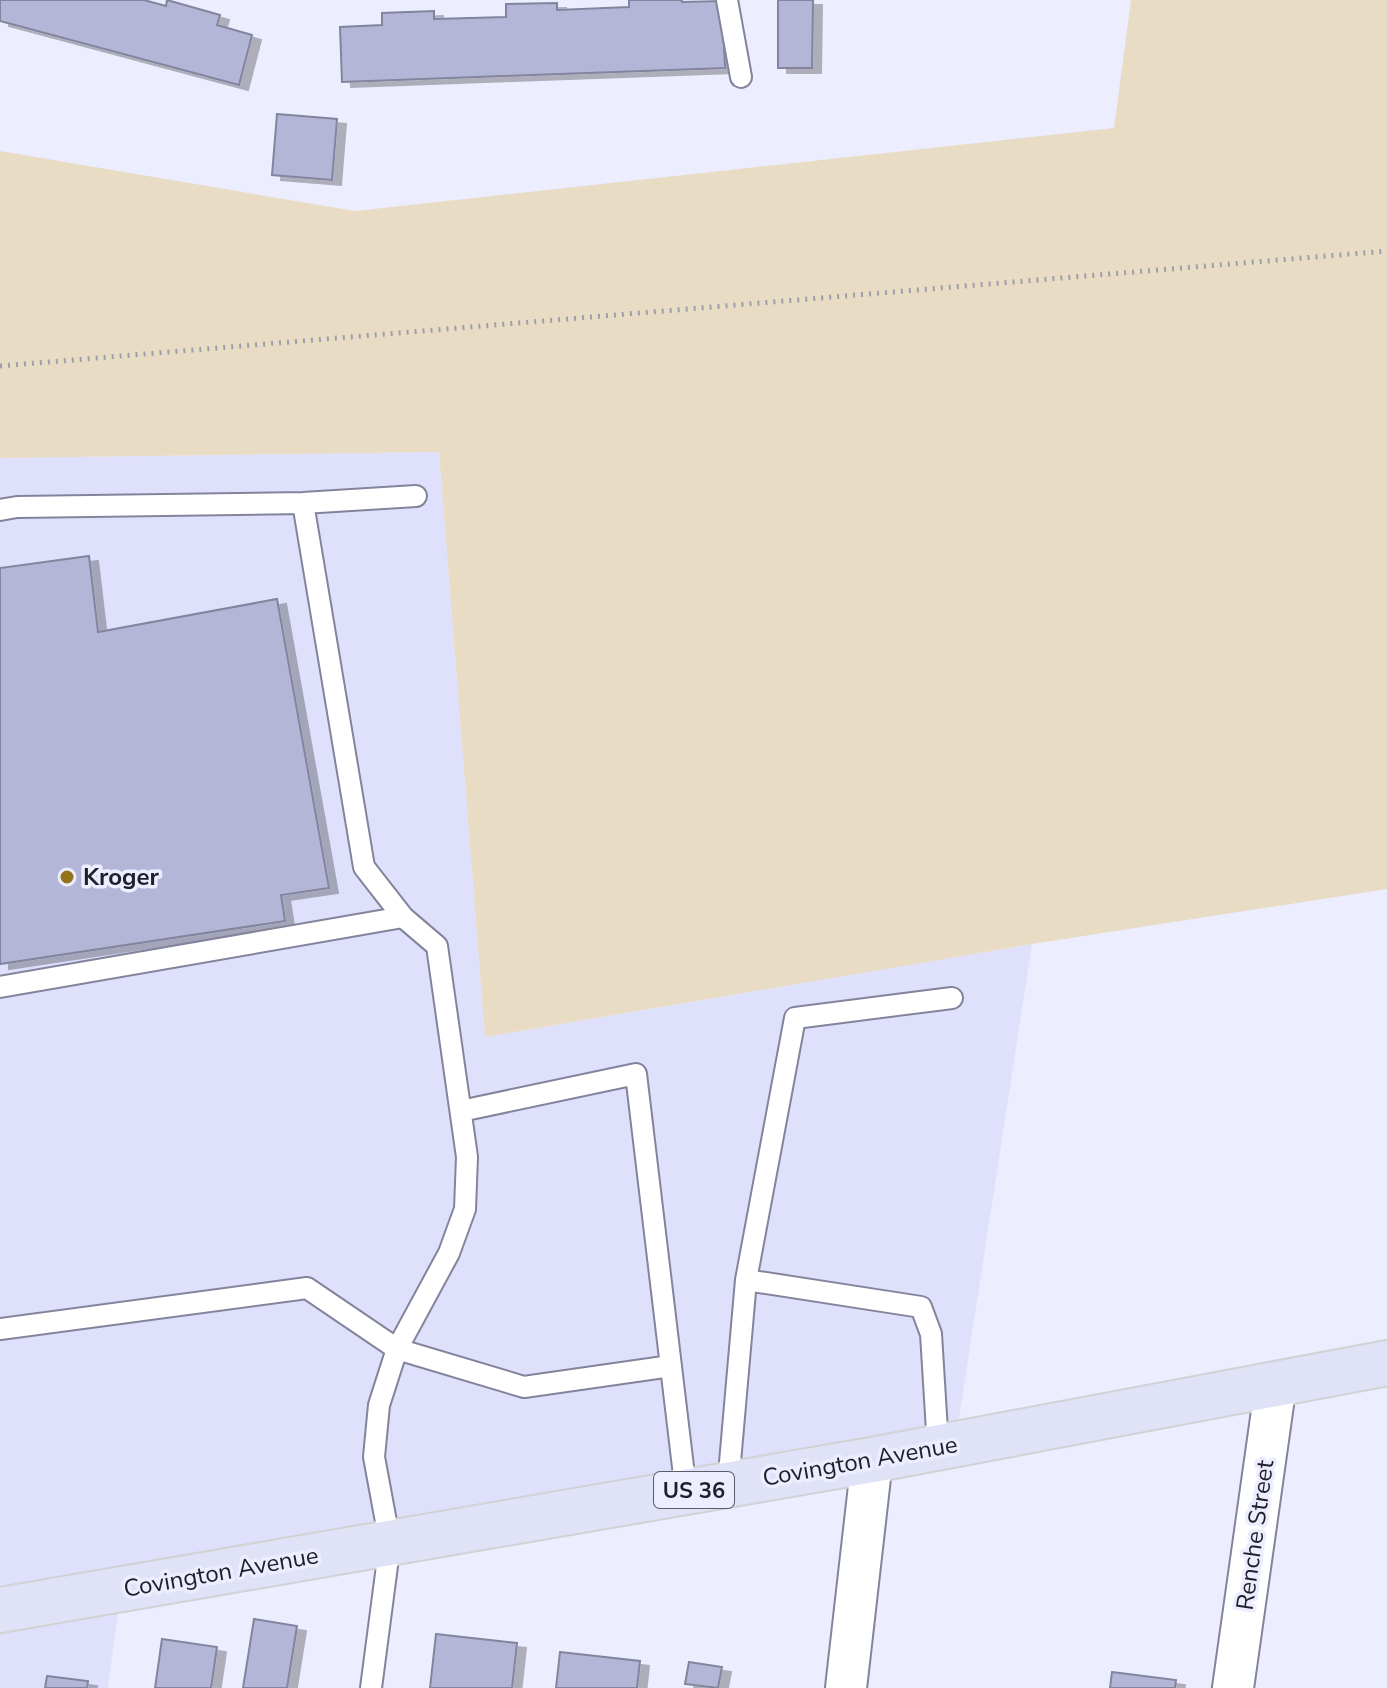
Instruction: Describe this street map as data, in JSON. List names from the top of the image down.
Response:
{
  "streets": {
    "main road": ["Covington Avenue", "US 36"],
    "street": ["Renche Street"]
  },
  "crossings": [
    ["Covington Avenue", "Renche Street"]
  ],
  "places": ["Kroger"]
}
